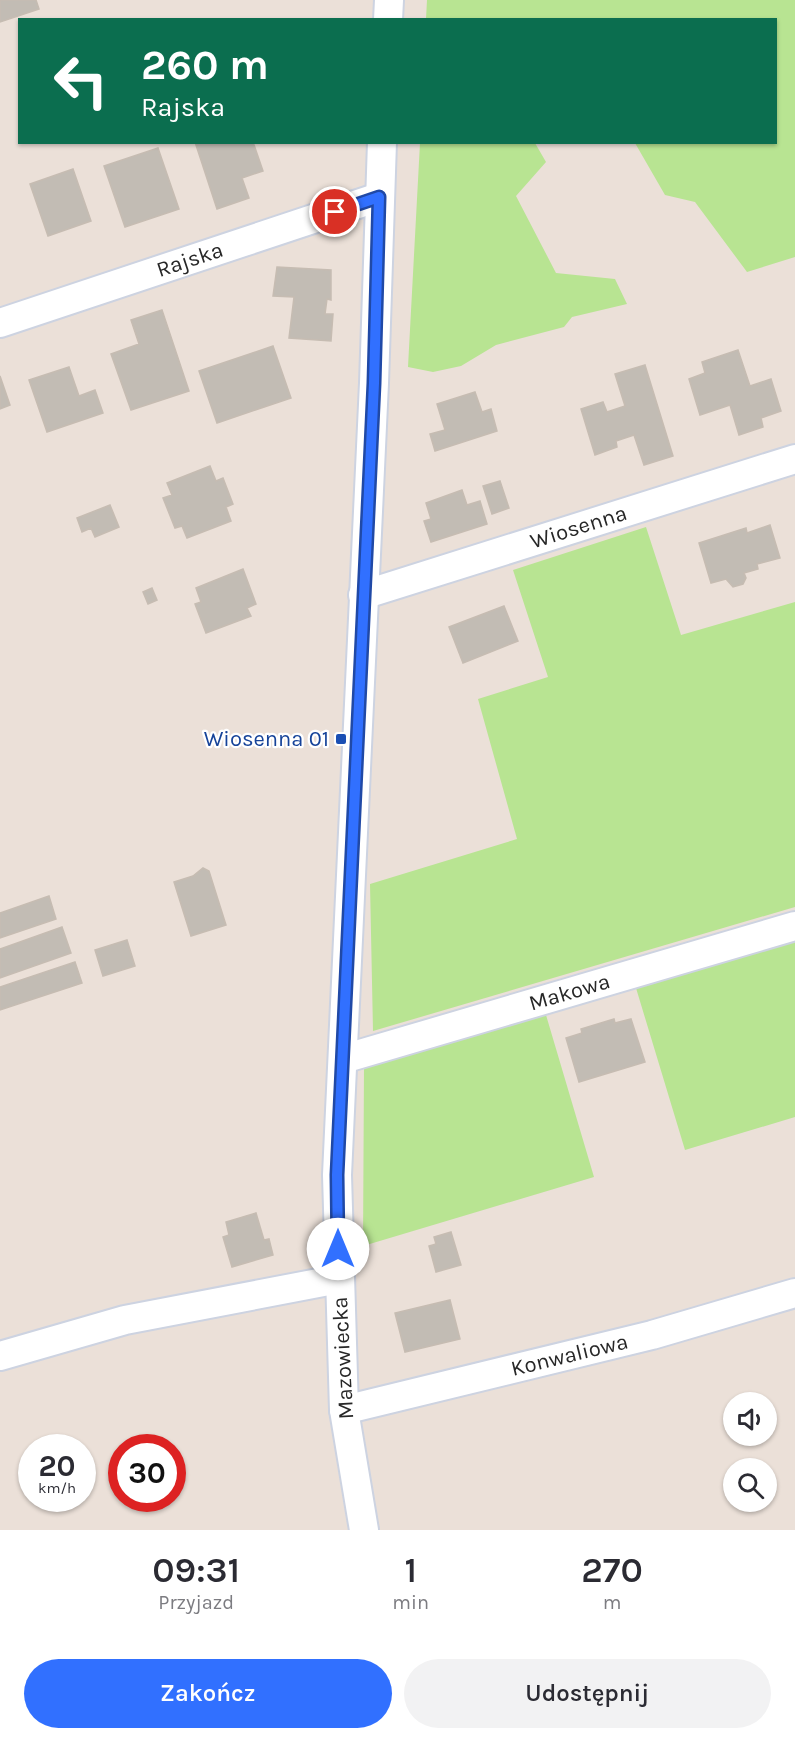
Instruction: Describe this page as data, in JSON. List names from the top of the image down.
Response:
{
  "streets": {
    "street": [
      "Rajska",
      "Wiosenna",
      "Makowa",
      "Konwaliowa",
      "Mazowiecka"
    ]
  },
  "crossings": [
    ["Rajska", "Mazowiecka"],
    ["Wiosenna", "Mazowiecka"],
    ["Makowa", "Mazowiecka"],
    ["Konwaliowa", "Mazowiecka"]
  ],
  "places": {
    "transit": ["Wiosenna 01"]
  },
  "page": {
    "turn": ["260 m", "Rajska"],
    "speed": "20 km/h",
    "limit": "30",
    "eta": [
      "09:31",
      "Przyjazd",
      "1",
      "min",
      "270",
      "m"
    ],
    "buttons": ["Zakończ", "Udostępnij"]
  }
}
